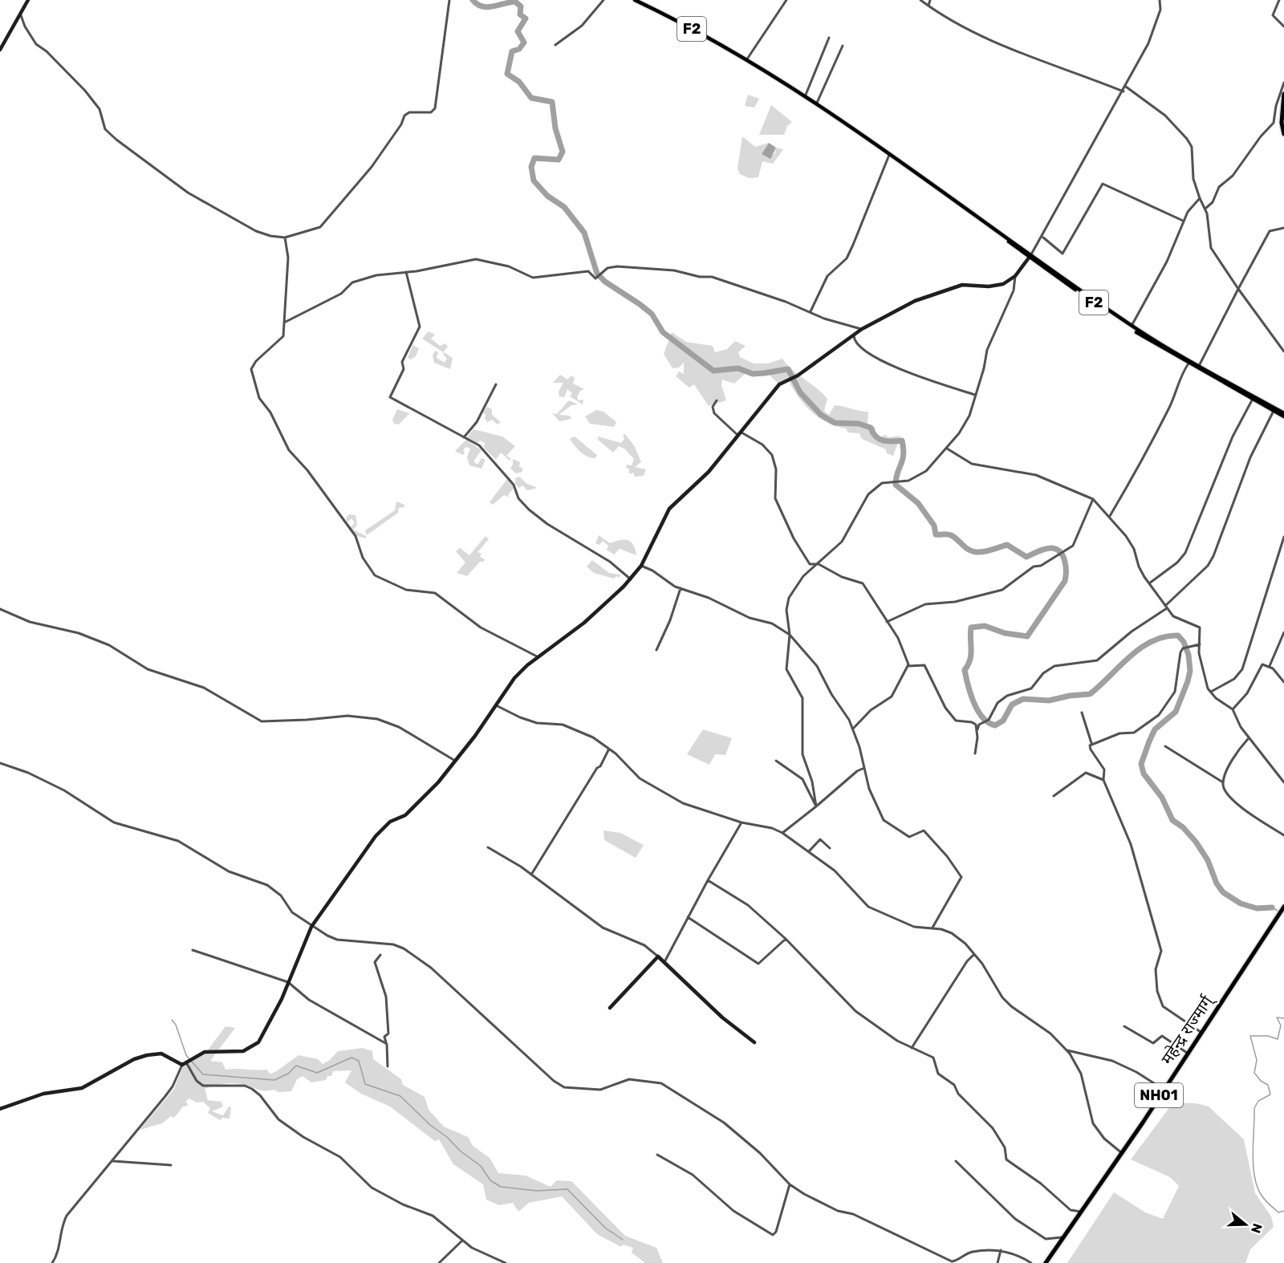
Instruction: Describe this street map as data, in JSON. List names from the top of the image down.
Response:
{
  "streets": {
    "highway": ["महेन्द्र राज्मार्ग्", "NH01"],
    "main road": ["F2"]
  },
  "north": "right"
}
